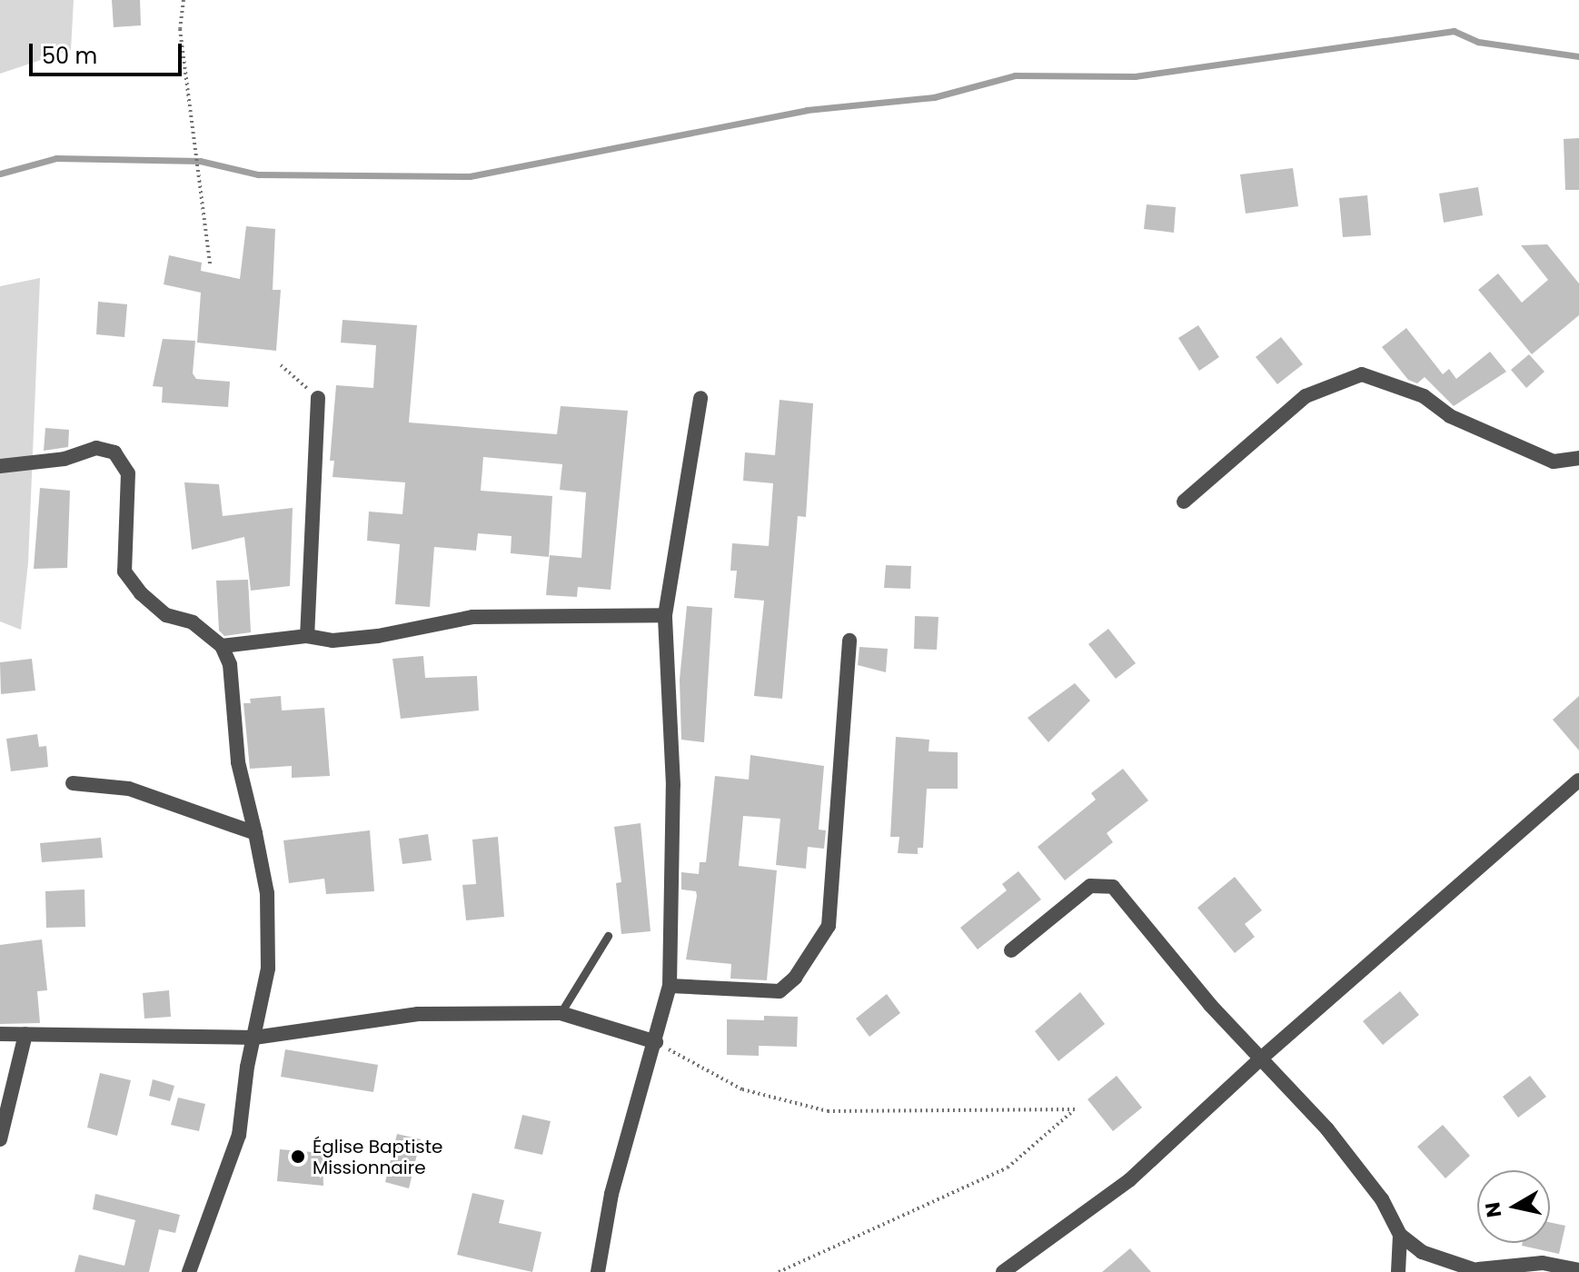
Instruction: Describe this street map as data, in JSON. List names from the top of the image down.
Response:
{
  "places": ["Église Baptiste Missionnaire"],
  "scale_bar": "50 m",
  "north": "left"
}
